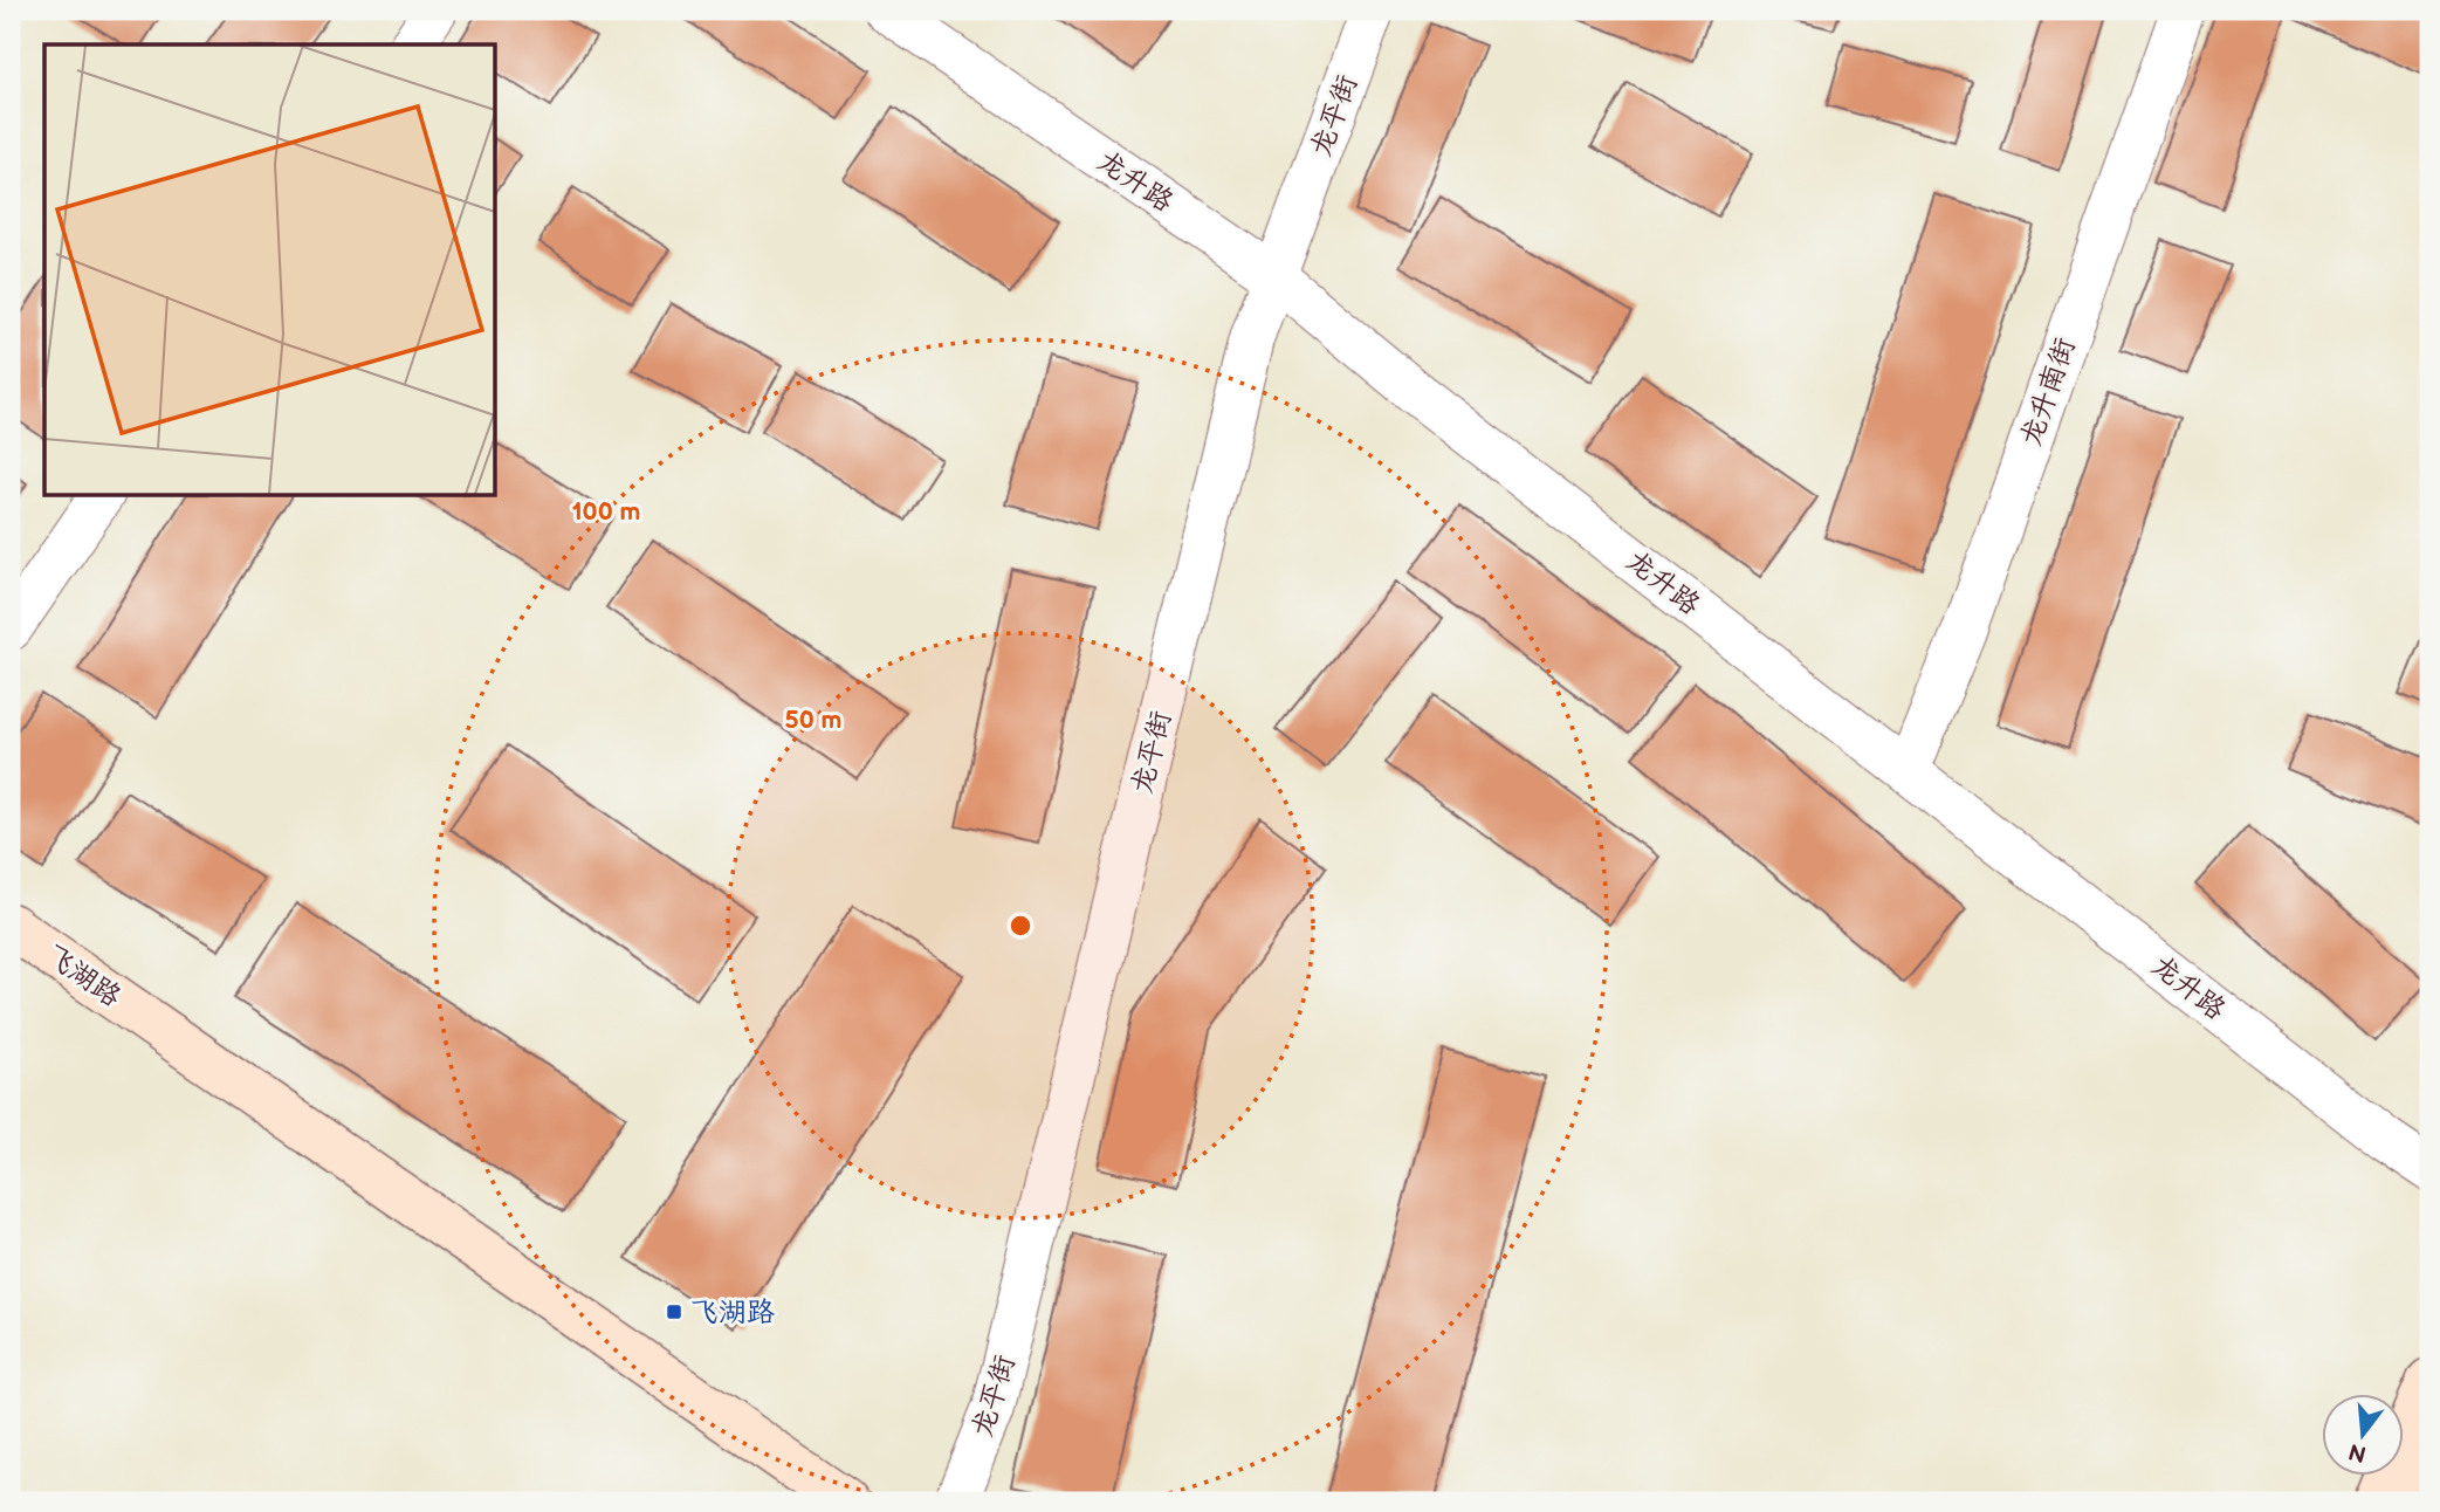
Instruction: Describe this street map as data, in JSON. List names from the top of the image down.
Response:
{
  "streets": {
    "street": [
      "龙平街",
      "龙升路",
      "龙升南街",
      "飞湖路"
    ]
  },
  "crossings": [
    ["龙平街", "龙升路"],
    ["龙升路", "龙升南街"]
  ],
  "places": {
    "transit": ["飞湖路"]
  },
  "north": "bottom",
  "rings": ["100 m", "50 m"]
}
